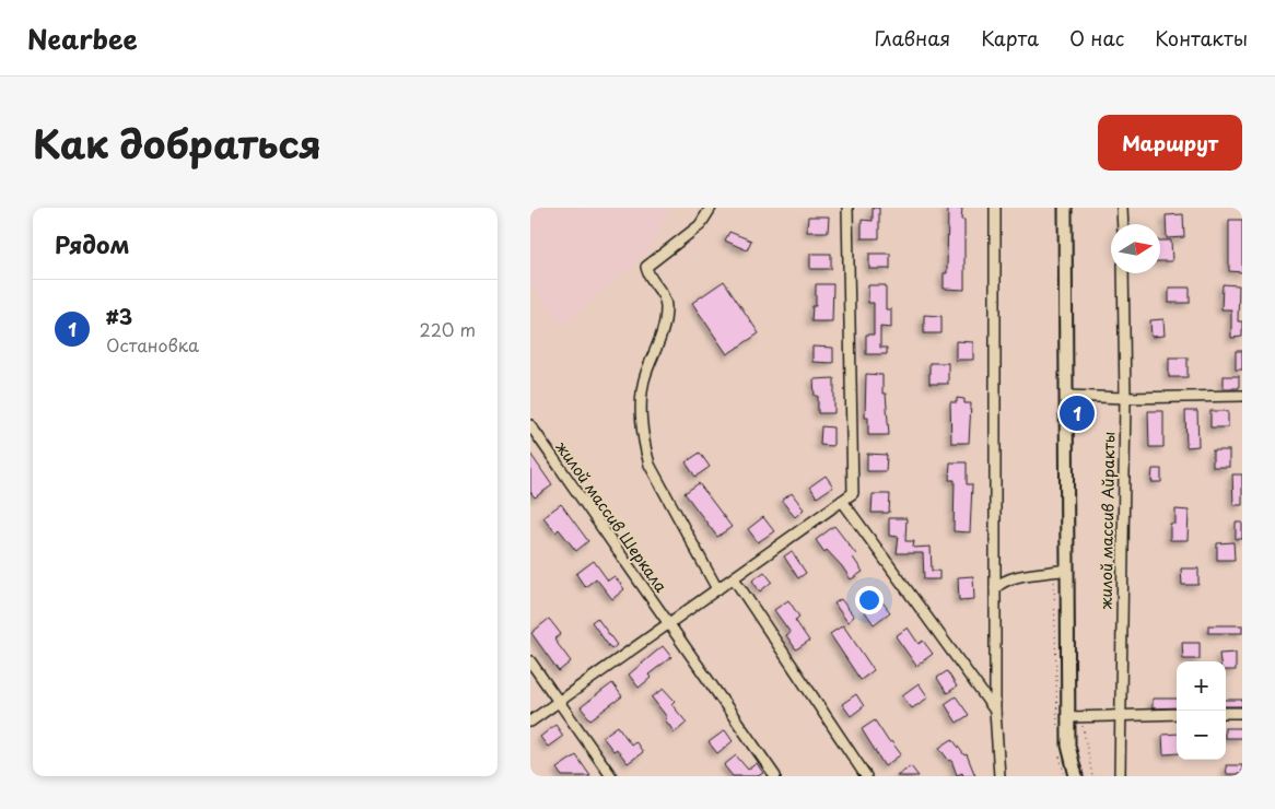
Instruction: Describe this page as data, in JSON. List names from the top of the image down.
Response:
{
  "streets": {
    "street": ["жилой массив Шеркала", "жилой массив Айракты"]
  },
  "north": "right",
  "page": {
    "header": "Nearbee",
    "nav": [
      "Главная",
      "Карта",
      "О нас",
      "Контакты"
    ],
    "title": "Как добраться",
    "buttons": "Маршрут",
    "heading": "Рядом",
    "list": [
      {
        "mark": "1",
        "name": "#3",
        "note": "Остановка",
        "value": "220 m"
      }
    ],
    "pins": "1",
    "map_buttons": ["+", "−"]
  }
}
